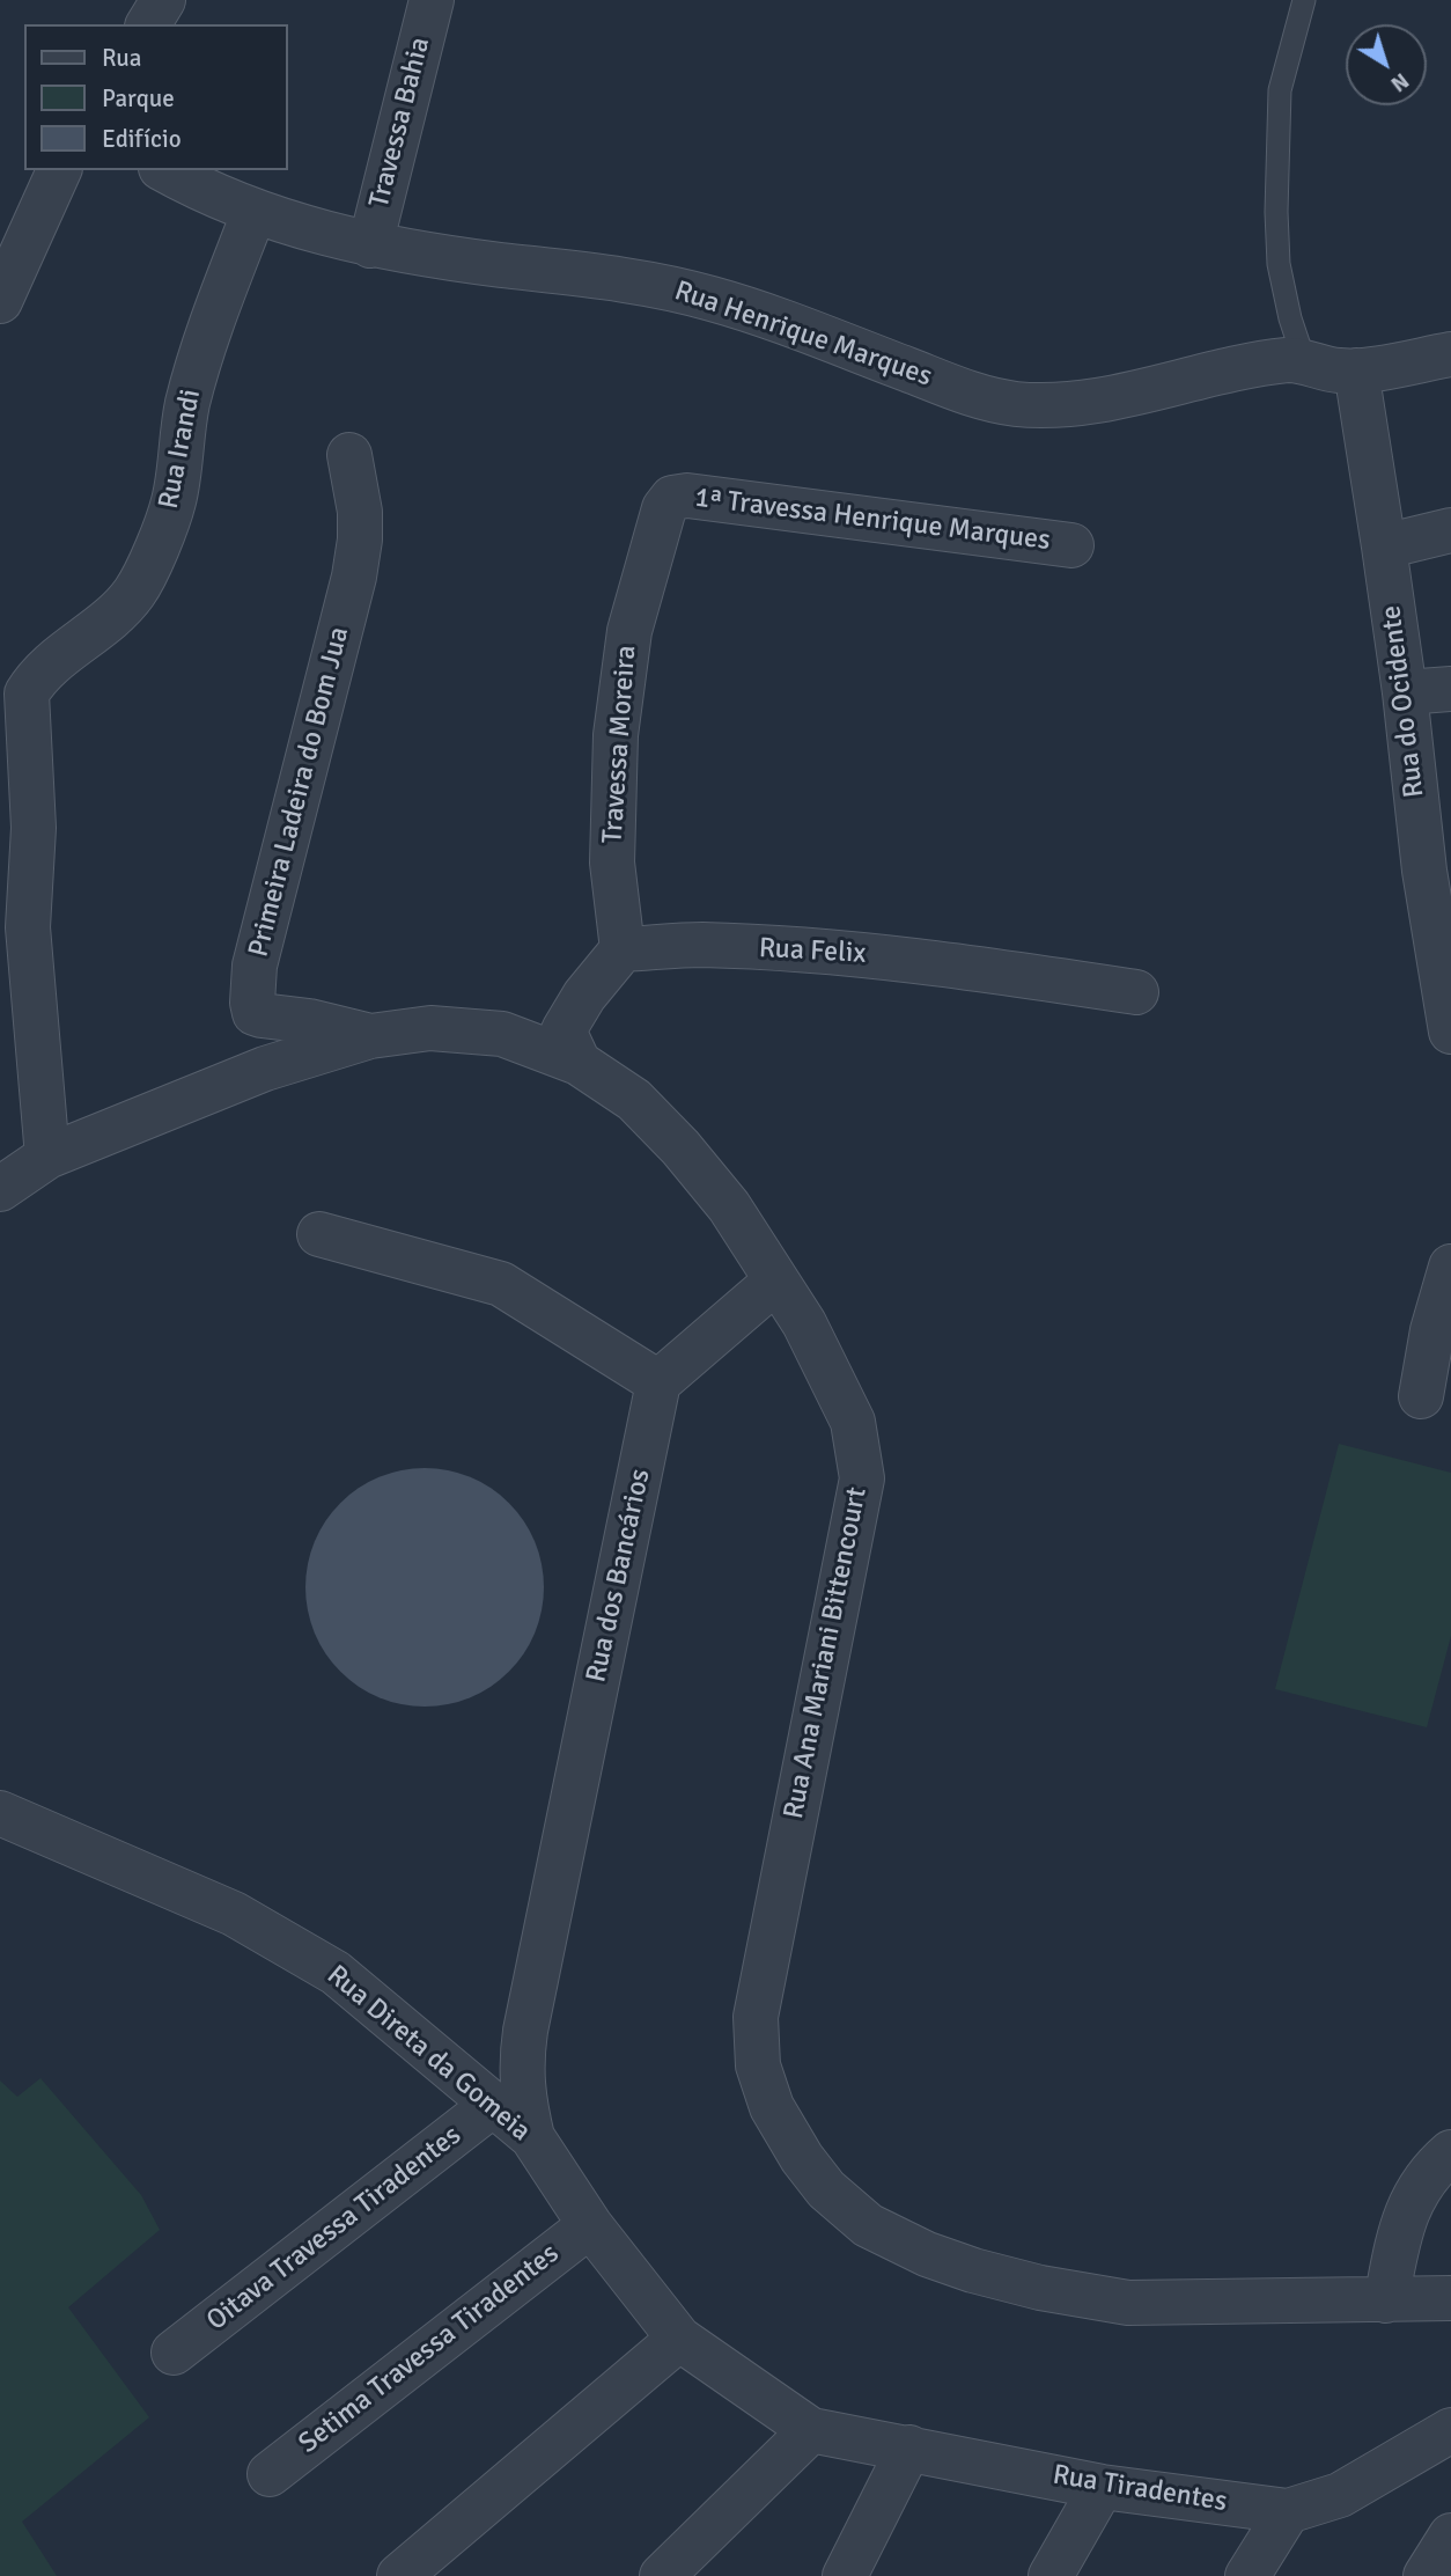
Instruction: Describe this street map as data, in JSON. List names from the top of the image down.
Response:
{
  "streets": {
    "street": [
      "Travessa Bahia",
      "Rua Henrique Marques",
      "Rua Irandi",
      "1ª Travessa Henrique Marques",
      "Rua do Ocidente",
      "Travessa Moreira",
      "Primeira Ladeira do Bom Jua",
      "Rua Felix",
      "Rua dos Bancários",
      "Rua Ana Mariani Bittencourt",
      "Rua Direta da Gomeia",
      "Oitava Travessa Tiradentes",
      "Setima Travessa Tiradentes",
      "Rua Tiradentes"
    ]
  },
  "crossings": [
    ["Travessa Bahia", "Rua Henrique Marques"],
    ["Rua Henrique Marques", "Rua Irandi"],
    ["Rua Henrique Marques", "Rua do Ocidente"],
    ["Rua Irandi", "Rua Ana Mariani Bittencourt"],
    ["1ª Travessa Henrique Marques", "Travessa Moreira"],
    ["Travessa Moreira", "Rua Felix"],
    ["Primeira Ladeira do Bom Jua", "Rua Ana Mariani Bittencourt"],
    ["Rua dos Bancários", "Rua Direta da Gomeia"],
    ["Rua Direta da Gomeia", "Oitava Travessa Tiradentes"],
    ["Rua Direta da Gomeia", "Setima Travessa Tiradentes"],
    ["Rua Direta da Gomeia", "Rua Tiradentes"]
  ],
  "legend": ["Rua", "Parque", "Edifício"],
  "north": "bottom right"
}
